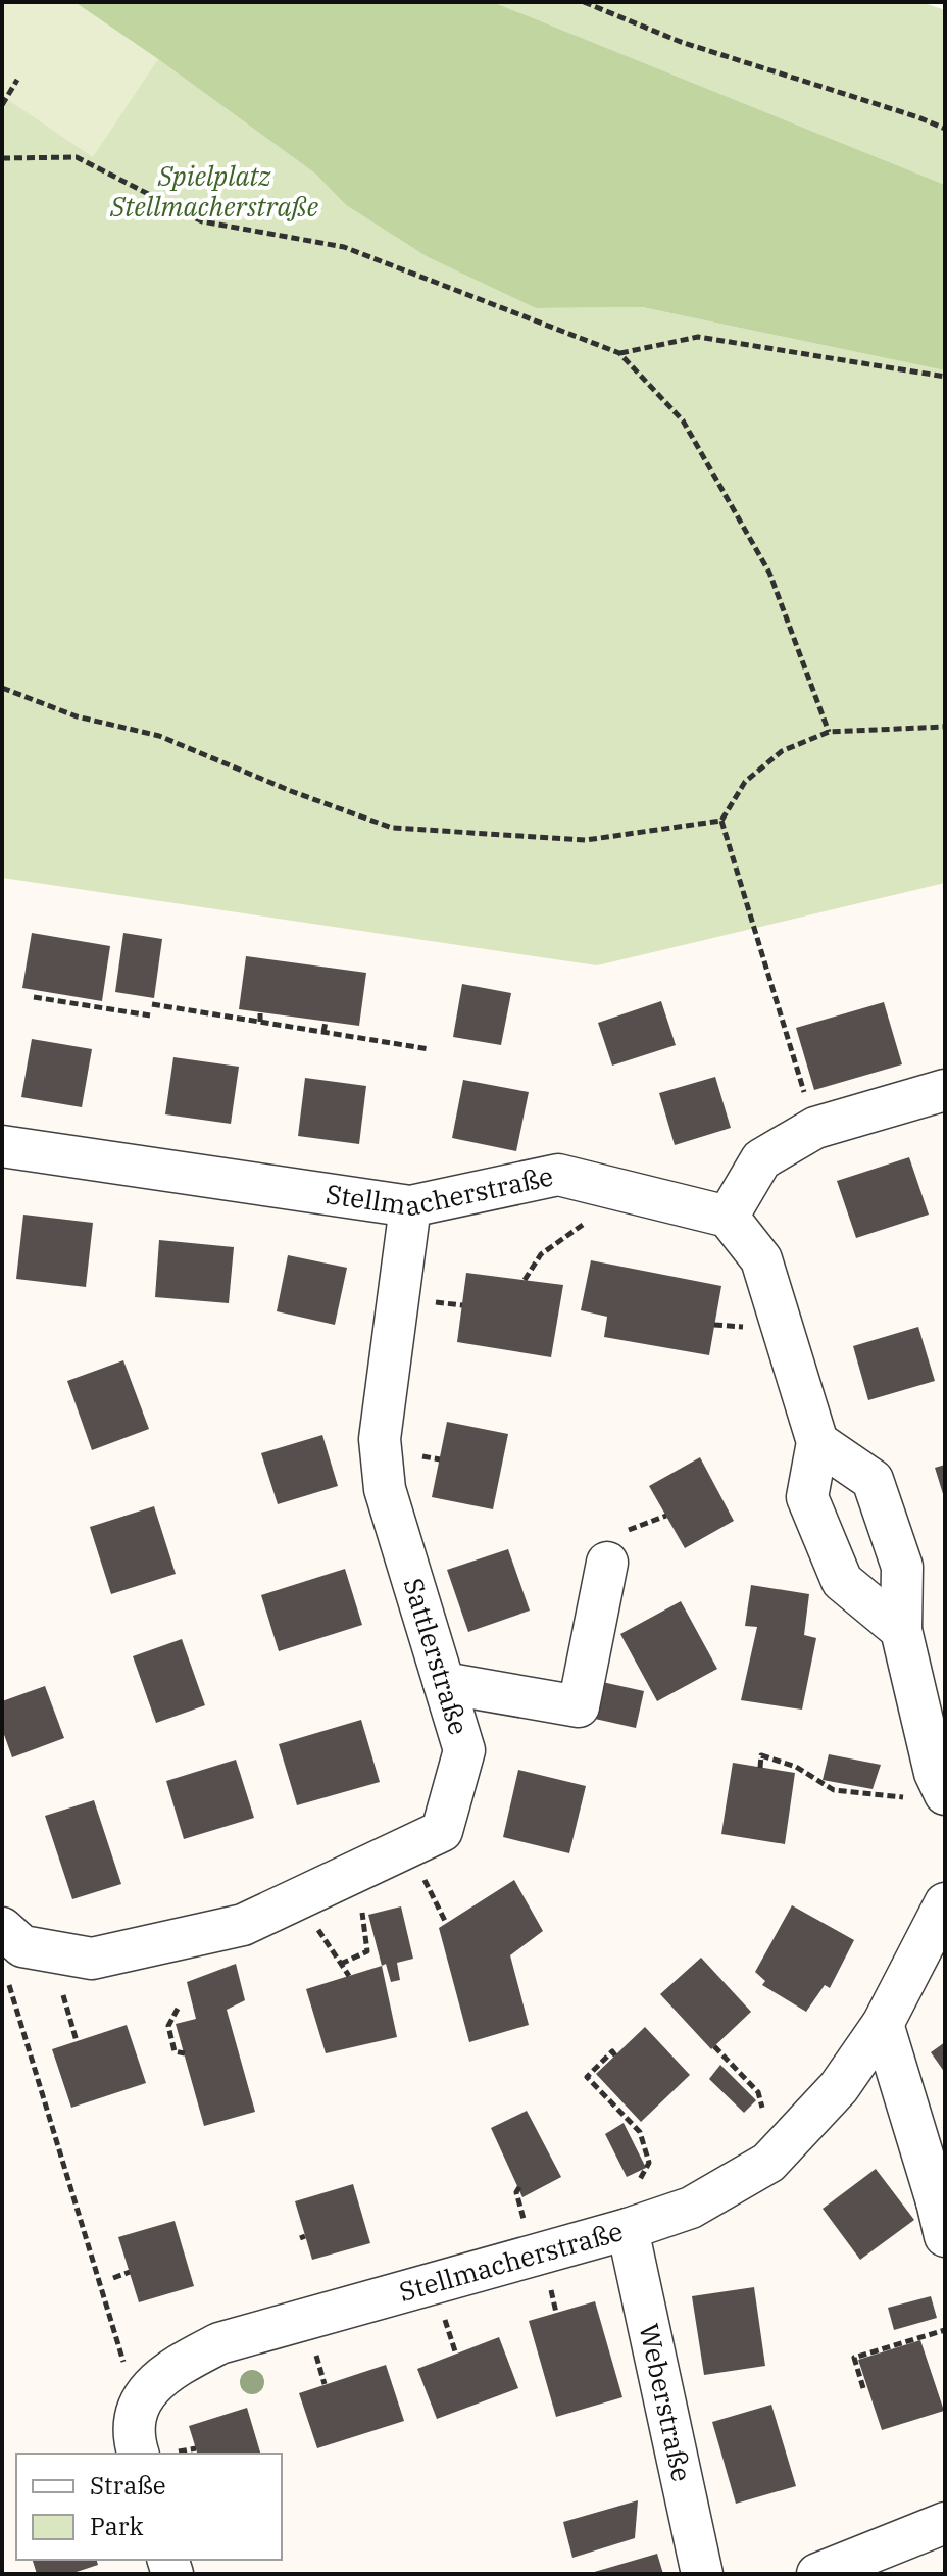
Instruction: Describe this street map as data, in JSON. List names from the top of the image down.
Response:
{
  "streets": {
    "street": ["Stellmacherstraße", "Sattlerstraße", "Weberstraße"]
  },
  "crossings": [
    ["Stellmacherstraße", "Sattlerstraße"],
    ["Stellmacherstraße", "Weberstraße"]
  ],
  "parks": ["Spielplatz Stellmacherstraße"],
  "legend": ["Straße", "Park"]
}
